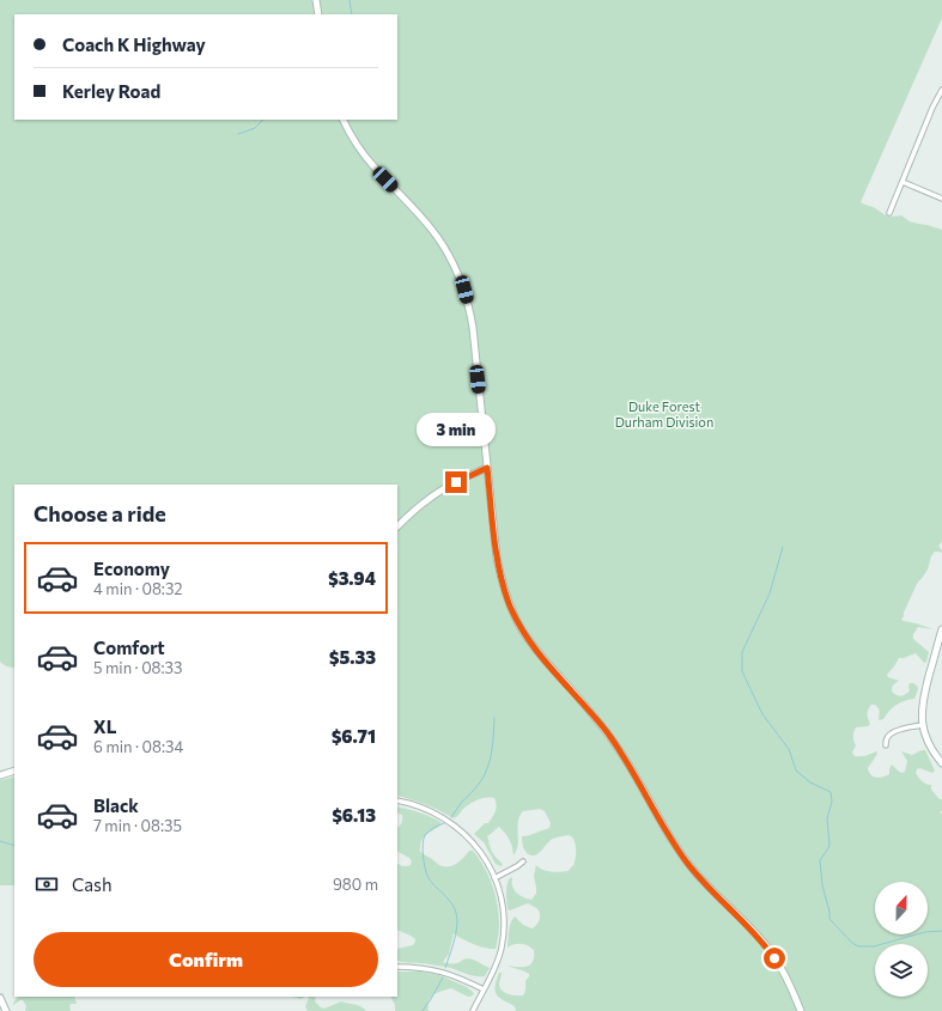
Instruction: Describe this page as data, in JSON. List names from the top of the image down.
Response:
{
  "parks": ["Duke Forest Durham Division"],
  "north": "top",
  "page": {
    "banner": ["Coach K Highway", "Kerley Road"],
    "bubble": "3 min",
    "heading": "Choose a ride",
    "list": [
      {
        "name": "Economy",
        "note": "4 min · 08:32",
        "value": "$3.94"
      },
      {
        "name": "Comfort",
        "note": "5 min · 08:33",
        "value": "$5.33"
      },
      {
        "name": "XL",
        "note": "6 min · 08:34",
        "value": "$6.71"
      },
      {
        "name": "Black",
        "note": "7 min · 08:35",
        "value": "$6.13"
      }
    ],
    "pay": ["Cash", "980 m"],
    "buttons": "Confirm"
  }
}
